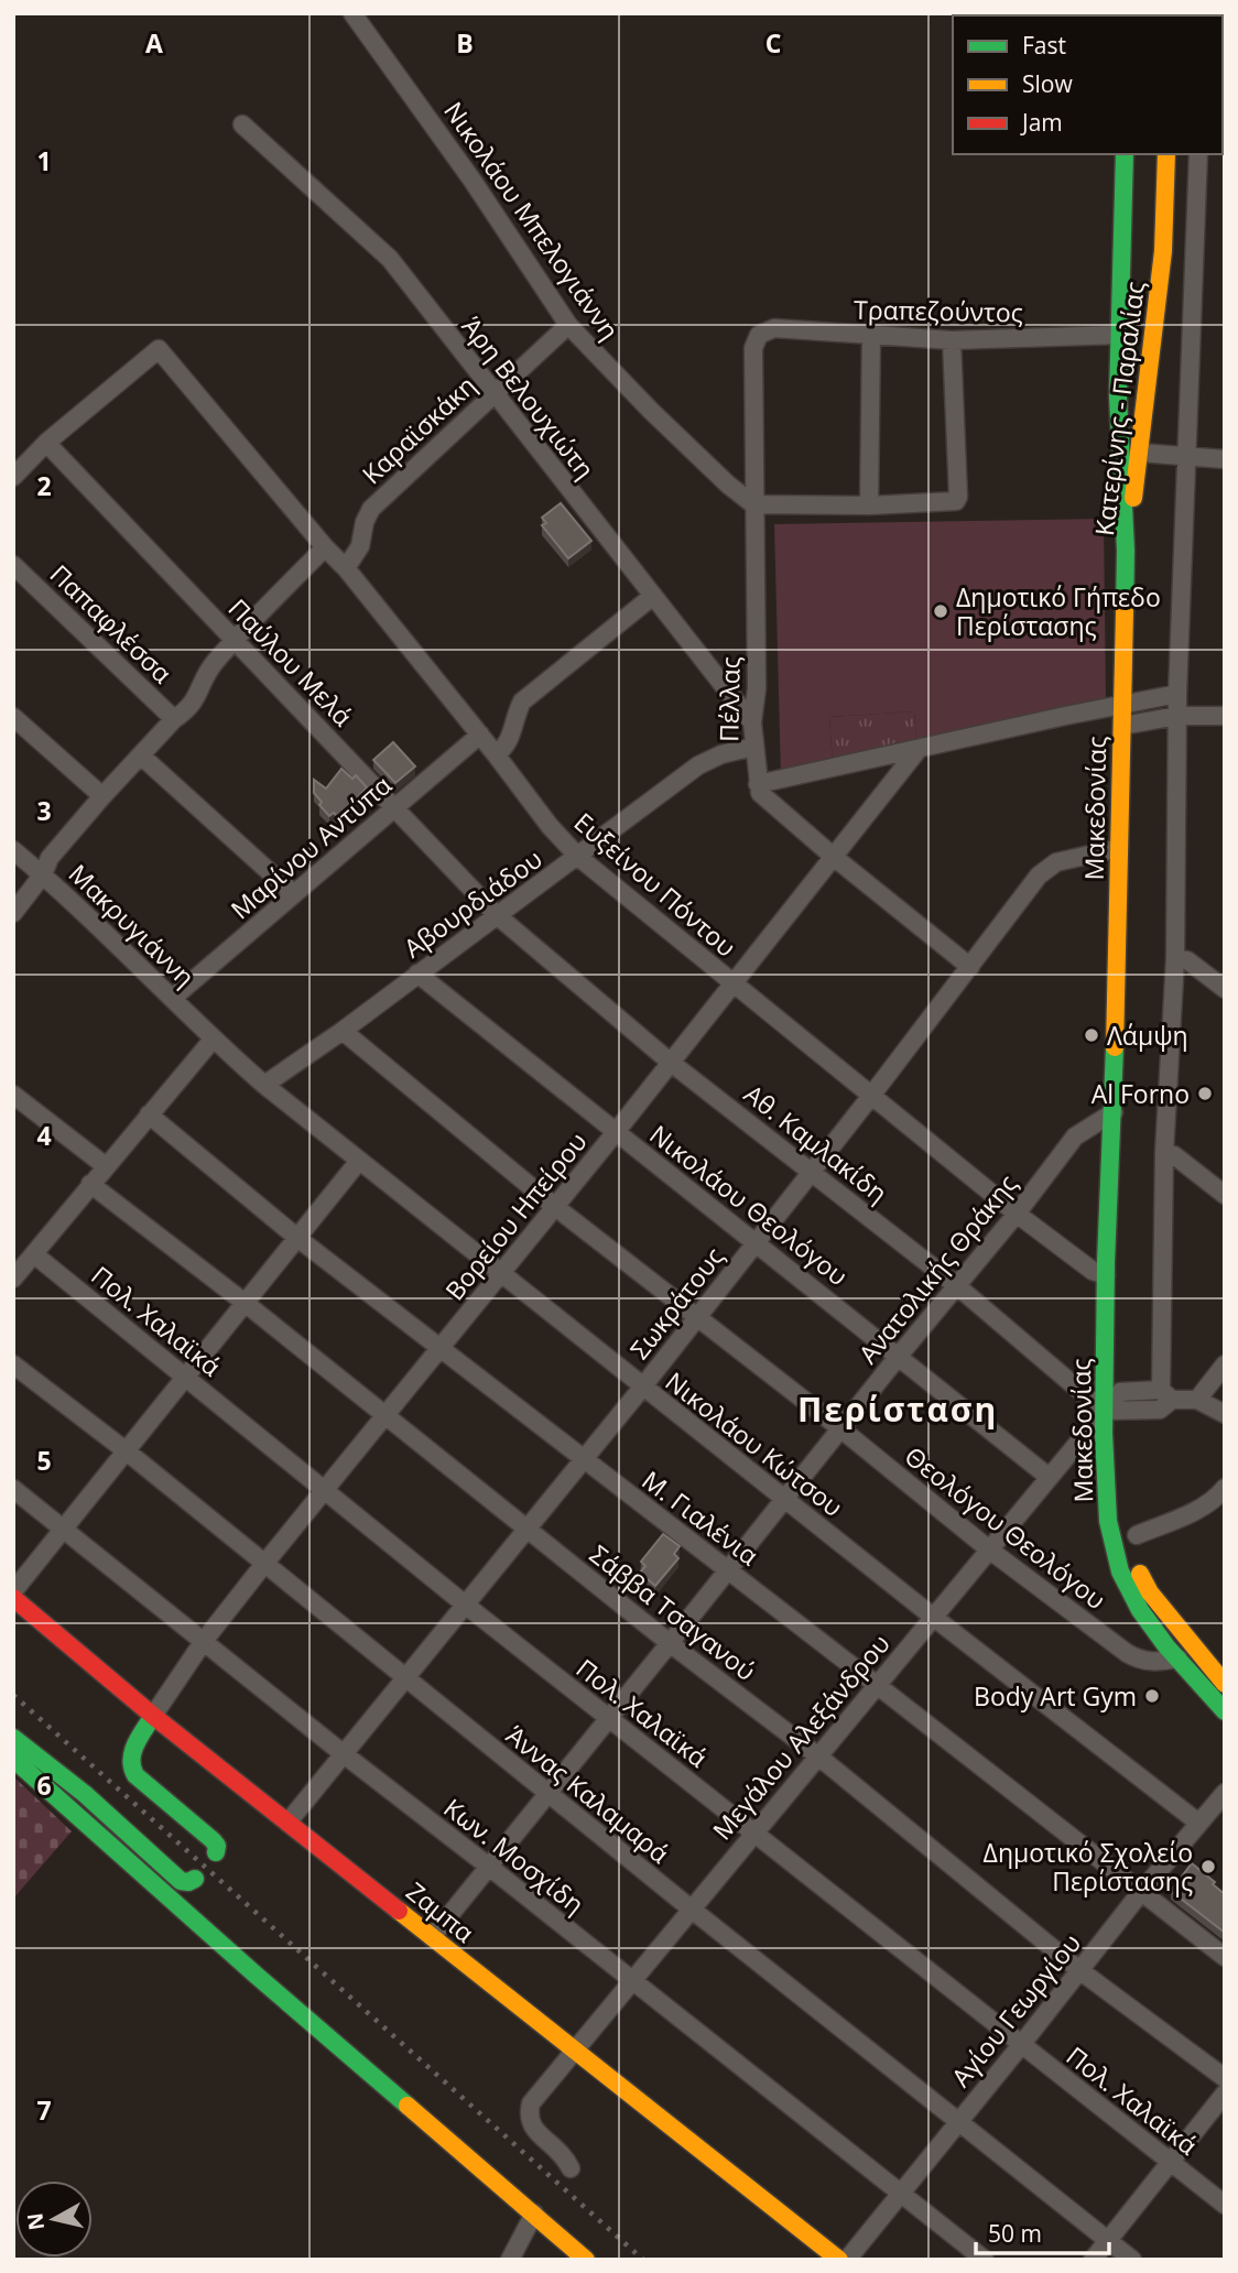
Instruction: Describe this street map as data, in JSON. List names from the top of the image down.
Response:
{
  "streets": {
    "main road": ["Κατερίνης - Παραλίας", "Μακεδονίας", "Ζαμπα"],
    "street": [
      "Νικολάου Μπελογιάννη",
      "Τραπεζούντος",
      "Άρη Βελουχιώτη",
      "Καραϊσκάκη",
      "Παπαφλέσσα",
      "Παύλου Μελά",
      "Πέλλας",
      "Μαρίνου Αντύπα",
      "Ευξείνου Πόντου",
      "Αβουρδιάδου",
      "Μακρυγιάννη",
      "Αθ. Καμλακίδη",
      "Νικολάου Θεολόγου",
      "Βορείου Ηπείρου",
      "Ανατολικής Θράκης",
      "Σωκράτους",
      "Πολ. Χαλαϊκά",
      "Νικολάου Κώτσου",
      "Μ. Γιαλένια",
      "Θεολόγου Θεολόγου",
      "Σάββα Τσαγανού",
      "Μεγάλου Αλεξάνδρου",
      "Άννας Καλαμαρά",
      "Κων. Μοσχίδη",
      "Αγίου Γεωργίου"
    ]
  },
  "crossings": [
    ["Νικολάου Μπελογιάννη", "Καραϊσκάκη"],
    ["Νικολάου Μπελογιάννη", "Πέλλας"],
    ["Τραπεζούντος", "Κατερίνης - Παραλίας"],
    ["Τραπεζούντος", "Πέλλας"],
    ["Άρη Βελουχιώτη", "Καραϊσκάκη"],
    ["Άρη Βελουχιώτη", "Πέλλας"],
    ["Κατερίνης - Παραλίας", "Μακεδονίας"],
    ["Καραϊσκάκη", "Ευξείνου Πόντου"],
    ["Παύλου Μελά", "Μαρίνου Αντύπα"],
    ["Παύλου Μελά", "Ευξείνου Πόντου"],
    ["Παύλου Μελά", "Αβουρδιάδου"],
    ["Παύλου Μελά", "Αθ. Καμλακίδη"],
    ["Πέλλας", "Αβουρδιάδου"],
    ["Μακεδονίας", "Ευξείνου Πόντου"],
    ["Μακεδονίας", "Αθ. Καμλακίδη"],
    ["Μακεδονίας", "Ανατολικής Θράκης"],
    ["Μακεδονίας", "Σωκράτους"],
    ["Μακεδονίας", "Θεολόγου Θεολόγου"],
    ["Μακεδονίας", "Μεγάλου Αλεξάνδρου"],
    ["Μαρίνου Αντύπα", "Ευξείνου Πόντου"],
    ["Μαρίνου Αντύπα", "Μακρυγιάννη"],
    ["Ευξείνου Πόντου", "Αβουρδιάδου"],
    ["Ευξείνου Πόντου", "Βορείου Ηπείρου"],
    ["Ευξείνου Πόντου", "Ανατολικής Θράκης"],
    ["Ευξείνου Πόντου", "Σωκράτους"],
    ["Αβουρδιάδου", "Αθ. Καμλακίδη"],
    ["Αβουρδιάδου", "Νικολάου Θεολόγου"],
    ["Αβουρδιάδου", "Νικολάου Κώτσου"],
    ["Αβουρδιάδου", "Θεολόγου Θεολόγου"],
    ["Μακρυγιάννη", "Νικολάου Κώτσου"],
    ["Αθ. Καμλακίδη", "Βορείου Ηπείρου"],
    ["Αθ. Καμλακίδη", "Ανατολικής Θράκης"],
    ["Αθ. Καμλακίδη", "Σωκράτους"],
    ["Αθ. Καμλακίδη", "Μεγάλου Αλεξάνδρου"],
    ["Νικολάου Θεολόγου", "Βορείου Ηπείρου"],
    ["Νικολάου Θεολόγου", "Ανατολικής Θράκης"],
    ["Νικολάου Θεολόγου", "Σωκράτους"],
    ["Νικολάου Θεολόγου", "Μεγάλου Αλεξάνδρου"],
    ["Βορείου Ηπείρου", "Πολ. Χαλαϊκά"],
    ["Βορείου Ηπείρου", "Νικολάου Κώτσου"],
    ["Βορείου Ηπείρου", "Μ. Γιαλένια"],
    ["Βορείου Ηπείρου", "Θεολόγου Θεολόγου"],
    ["Βορείου Ηπείρου", "Σάββα Τσαγανού"],
    ["Βορείου Ηπείρου", "Άννας Καλαμαρά"],
    ["Βορείου Ηπείρου", "Κων. Μοσχίδη"],
    ["Βορείου Ηπείρου", "Ζαμπα"],
    ["Ανατολικής Θράκης", "Πολ. Χαλαϊκά"],
    ["Ανατολικής Θράκης", "Νικολάου Κώτσου"],
    ["Ανατολικής Θράκης", "Μ. Γιαλένια"],
    ["Ανατολικής Θράκης", "Θεολόγου Θεολόγου"],
    ["Ανατολικής Θράκης", "Σάββα Τσαγανού"],
    ["Ανατολικής Θράκης", "Άννας Καλαμαρά"],
    ["Ανατολικής Θράκης", "Κων. Μοσχίδη"],
    ["Ανατολικής Θράκης", "Ζαμπα"],
    ["Σωκράτους", "Πολ. Χαλαϊκά"],
    ["Σωκράτους", "Νικολάου Κώτσου"],
    ["Σωκράτους", "Μ. Γιαλένια"],
    ["Σωκράτους", "Θεολόγου Θεολόγου"],
    ["Σωκράτους", "Σάββα Τσαγανού"],
    ["Σωκράτους", "Άννας Καλαμαρά"],
    ["Σωκράτους", "Κων. Μοσχίδη"],
    ["Σωκράτους", "Ζαμπα"],
    ["Πολ. Χαλαϊκά", "Μεγάλου Αλεξάνδρου"],
    ["Πολ. Χαλαϊκά", "Αγίου Γεωργίου"],
    ["Νικολάου Κώτσου", "Μεγάλου Αλεξάνδρου"],
    ["Νικολάου Κώτσου", "Αγίου Γεωργίου"],
    ["Μ. Γιαλένια", "Μεγάλου Αλεξάνδρου"],
    ["Μ. Γιαλένια", "Αγίου Γεωργίου"],
    ["Θεολόγου Θεολόγου", "Μεγάλου Αλεξάνδρου"],
    ["Σάββα Τσαγανού", "Μεγάλου Αλεξάνδρου"],
    ["Σάββα Τσαγανού", "Αγίου Γεωργίου"],
    ["Μεγάλου Αλεξάνδρου", "Άννας Καλαμαρά"],
    ["Μεγάλου Αλεξάνδρου", "Κων. Μοσχίδη"],
    ["Μεγάλου Αλεξάνδρου", "Ζαμπα"],
    ["Άννας Καλαμαρά", "Αγίου Γεωργίου"],
    ["Κων. Μοσχίδη", "Αγίου Γεωργίου"]
  ],
  "districts": ["Περίσταση"],
  "places": [
    "Δημοτικό Γήπεδο Περίστασης",
    "Λάμψη",
    "Al Forno",
    "Body Art Gym",
    "Δημοτικό Σχολείο Περίστασης"
  ],
  "legend": ["Fast", "Slow", "Jam"],
  "scale_bar": "50 m",
  "north": "left",
  "grid": {
    "columns": ["A", "B", "C"],
    "rows": [
      "1",
      "2",
      "3",
      "4",
      "5",
      "6",
      "7"
    ]
  }
}
